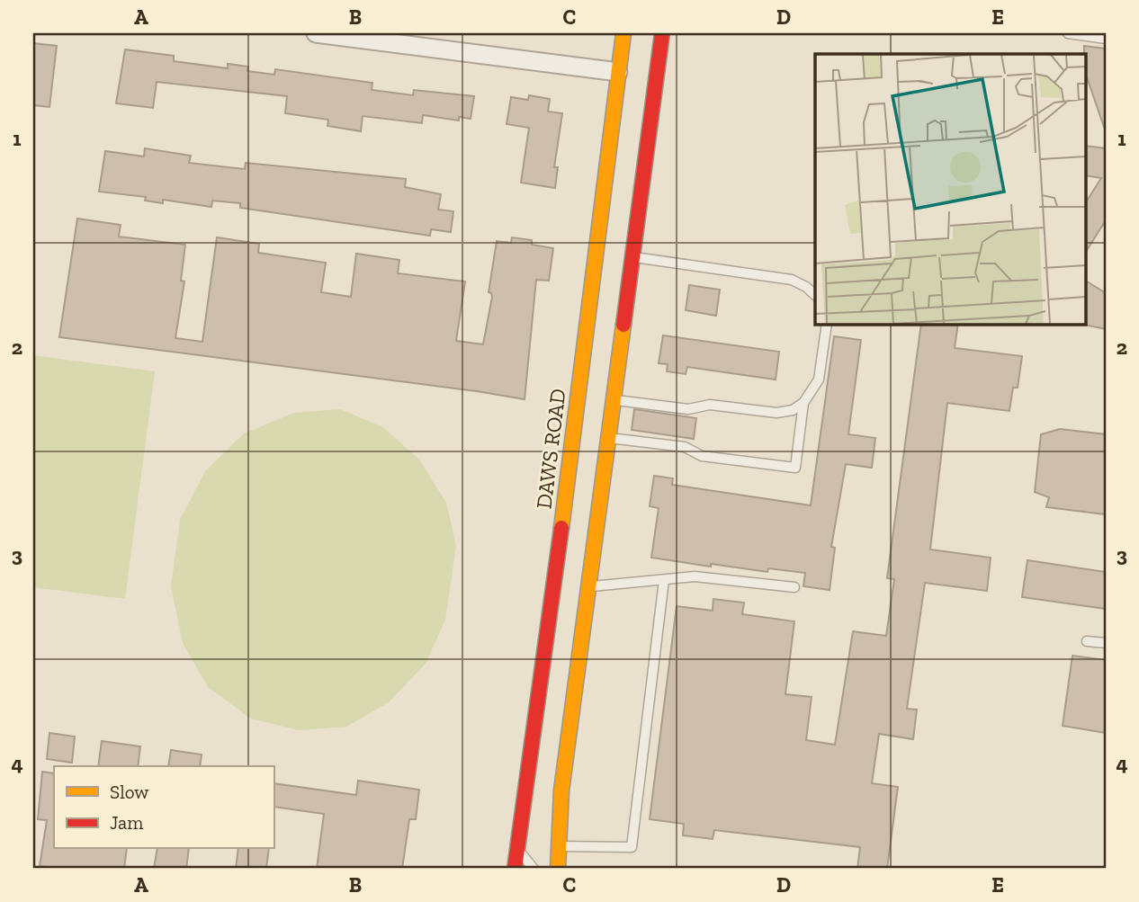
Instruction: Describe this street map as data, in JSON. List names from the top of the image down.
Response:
{
  "streets": {
    "main road": ["DAWS ROAD"]
  },
  "legend": ["Slow", "Jam"],
  "grid": {
    "columns": [
      "A",
      "B",
      "C",
      "D",
      "E"
    ],
    "rows": [
      "1",
      "2",
      "3",
      "4"
    ]
  }
}
